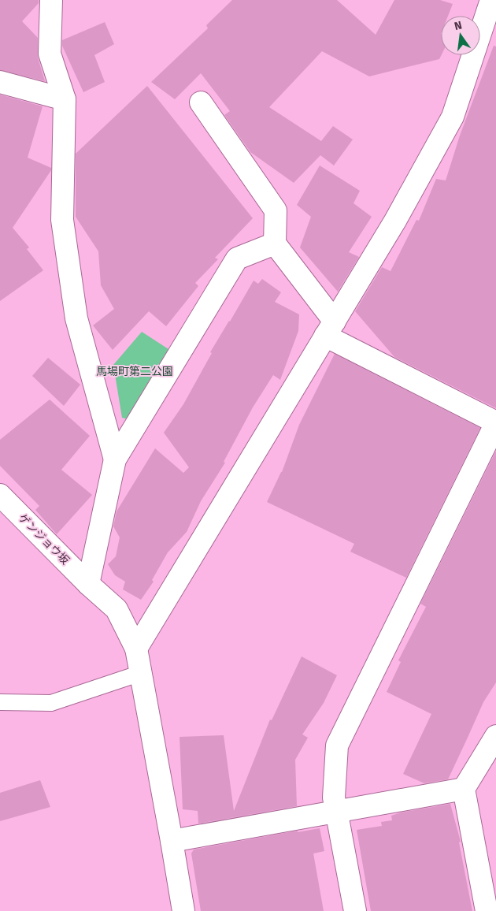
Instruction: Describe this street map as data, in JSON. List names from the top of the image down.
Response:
{
  "streets": {
    "street": ["ゲンジョウ坂"]
  },
  "parks": ["馬場町第二公園"],
  "north": "top"
}
